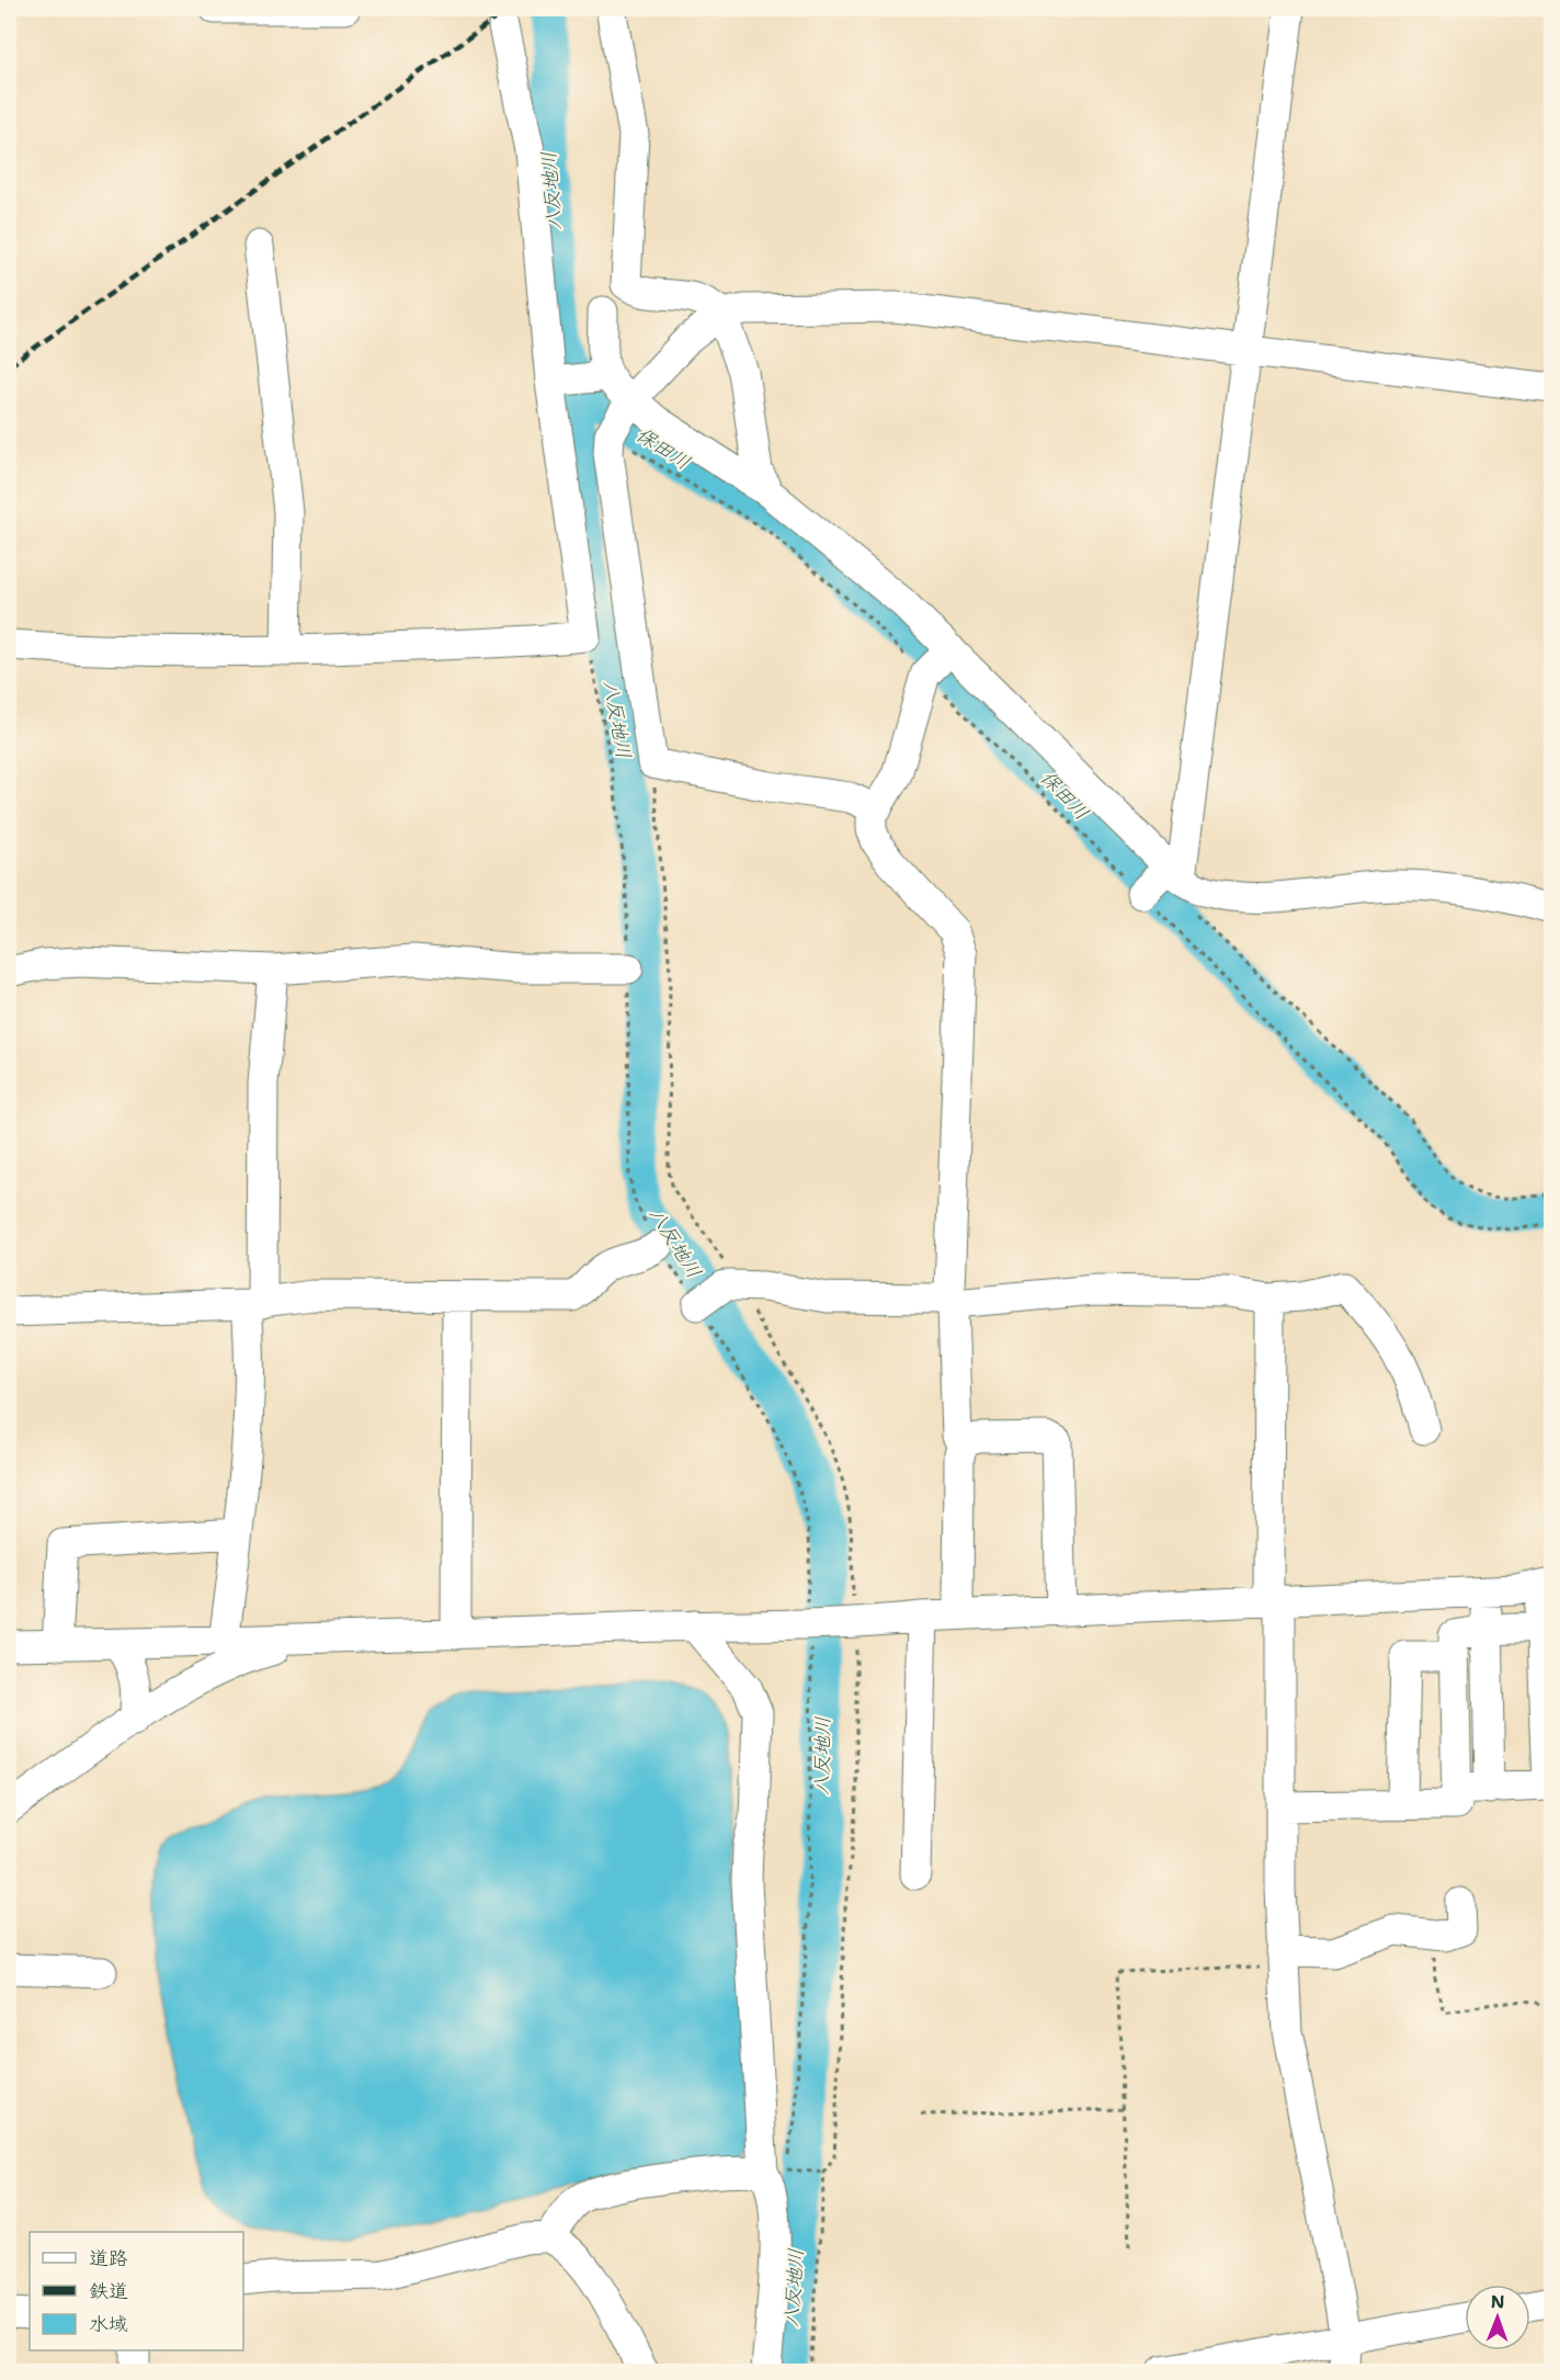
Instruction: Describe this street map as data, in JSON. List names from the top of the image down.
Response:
{
  "water": ["八反地川", "保田川"],
  "legend": ["道路", "鉄道", "水域"],
  "north": "top"
}
